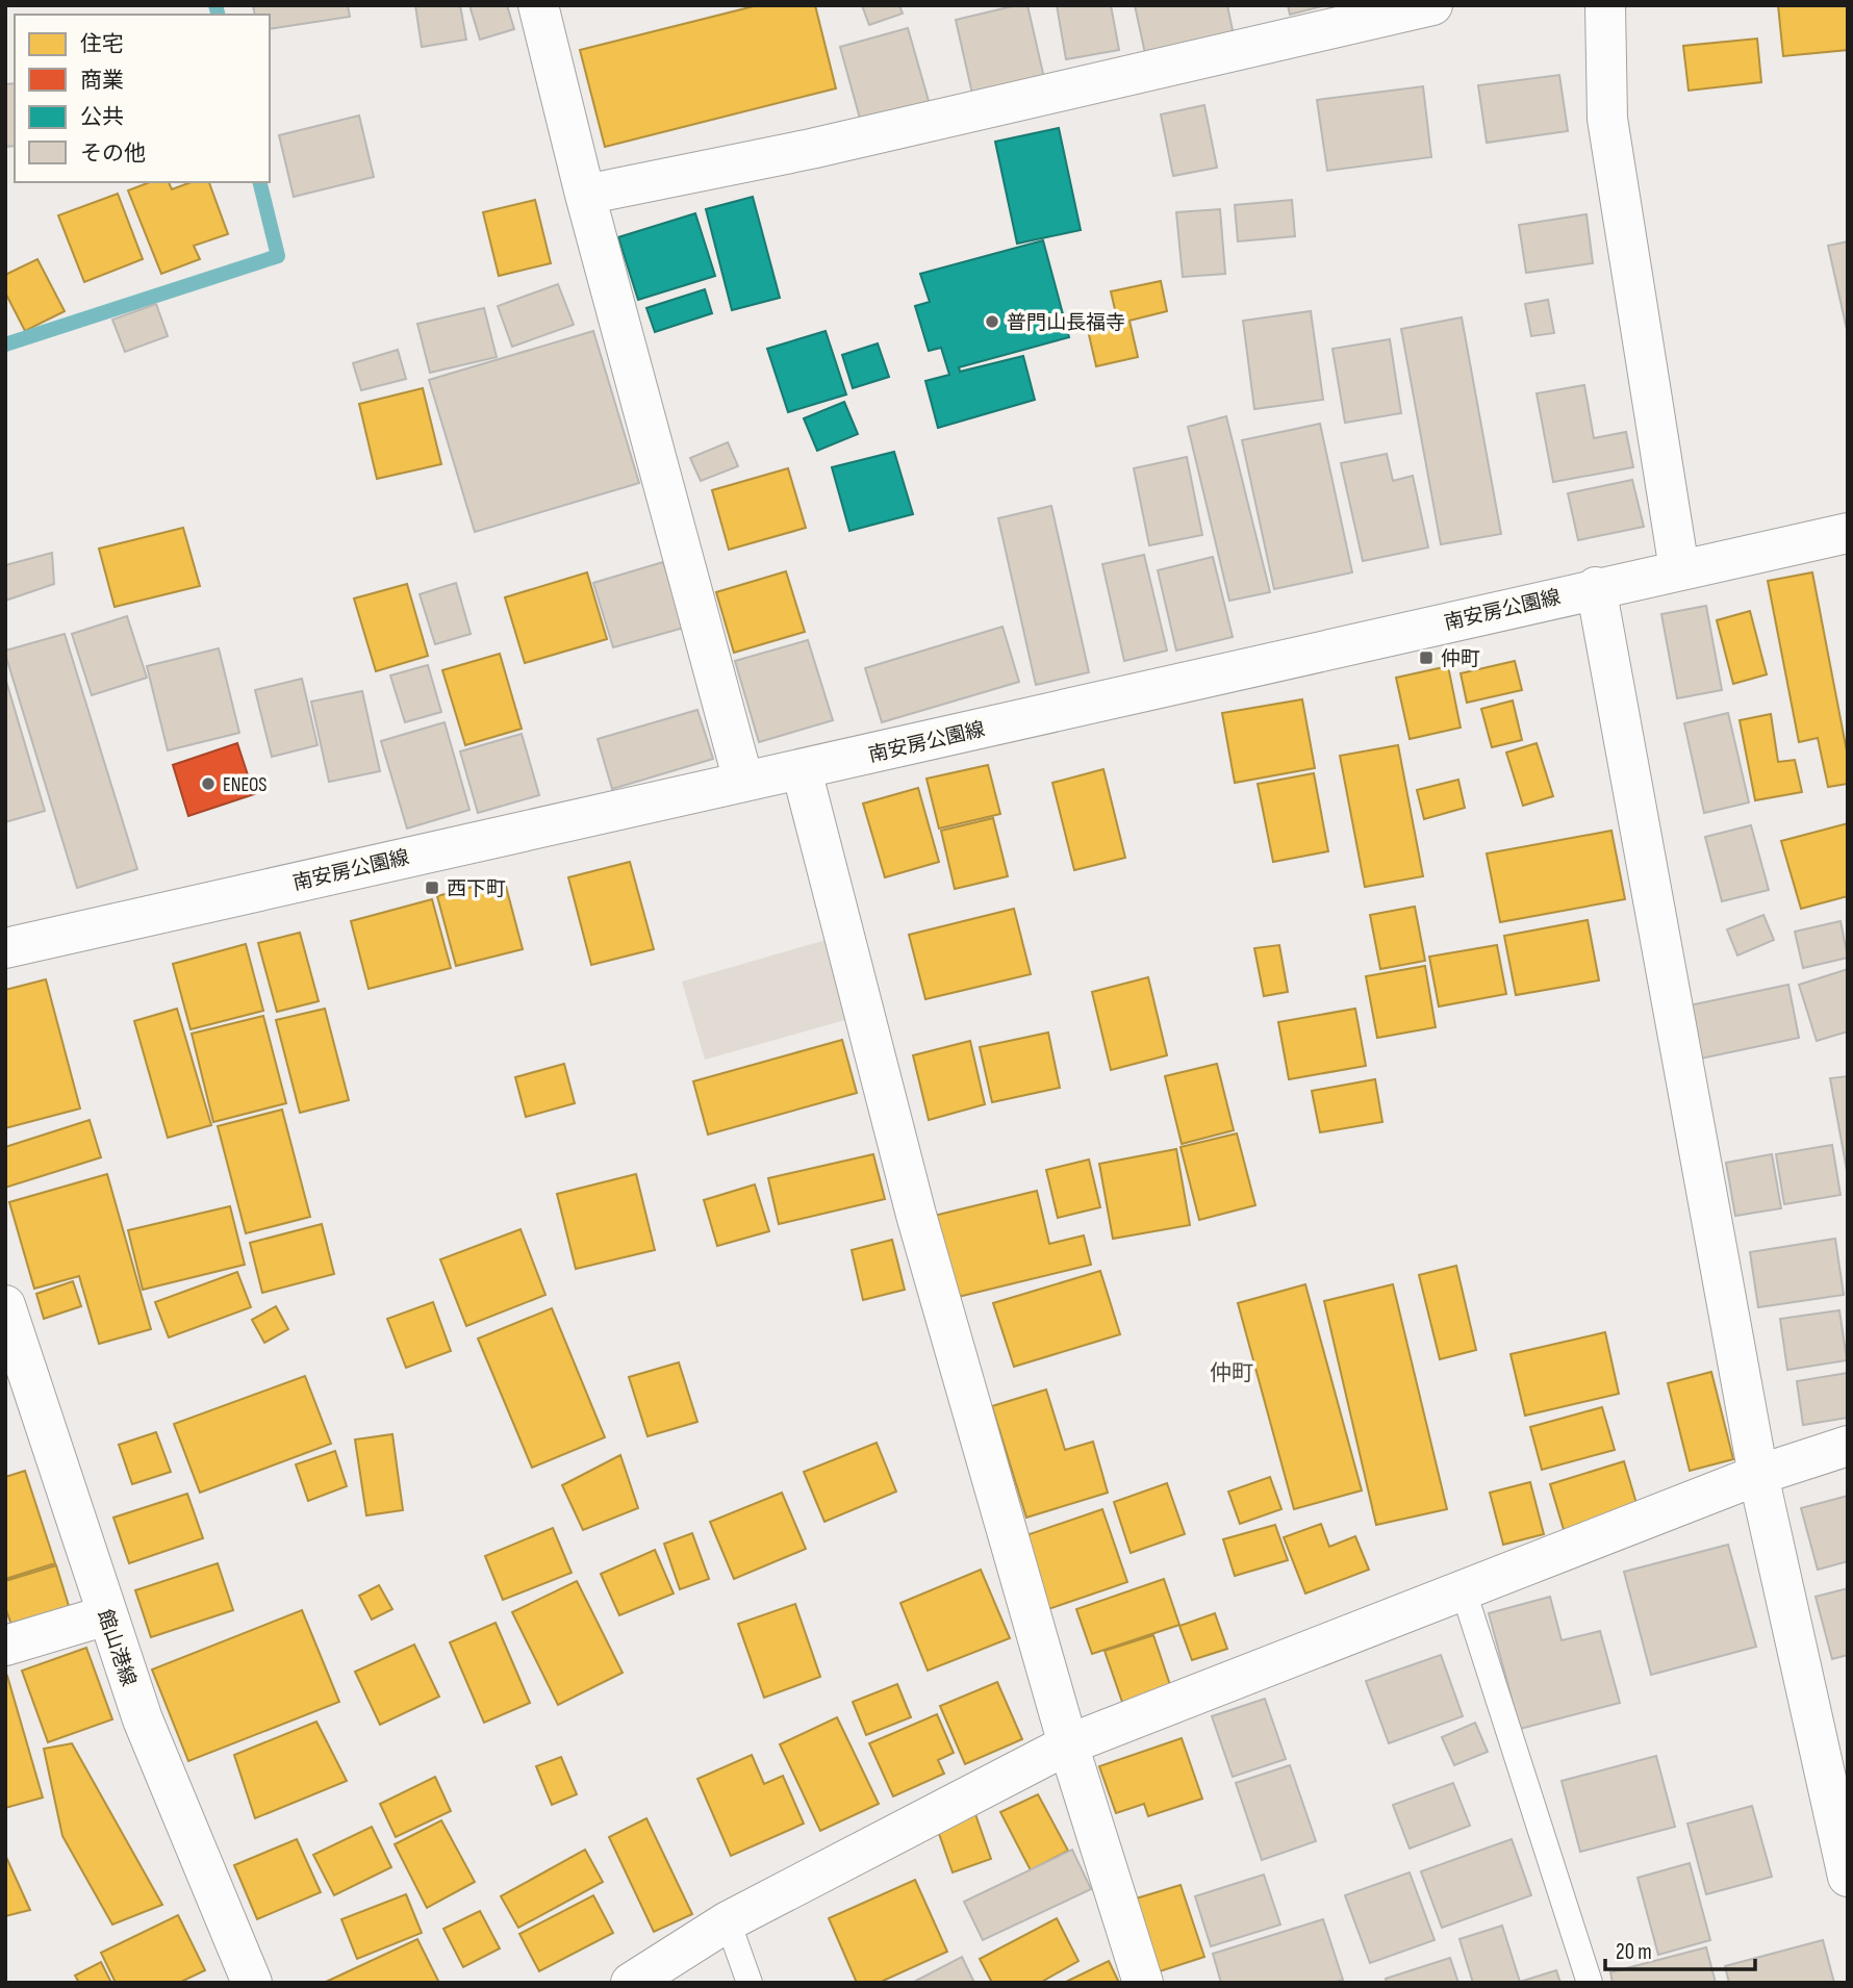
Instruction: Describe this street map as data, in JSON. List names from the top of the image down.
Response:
{
  "streets": {
    "street": ["南安房公園線", "館山港線"]
  },
  "districts": ["仲町"],
  "places": {
    "other": ["普門山長福寺", "ENEOS"],
    "transit": ["仲町", "西下町"]
  },
  "legend": [
    "住宅",
    "商業",
    "公共",
    "その他"
  ],
  "scale_bar": "20 m"
}
